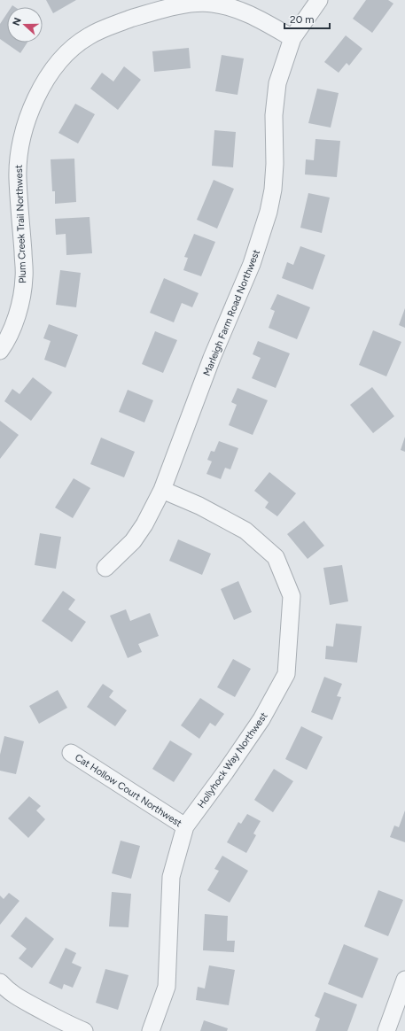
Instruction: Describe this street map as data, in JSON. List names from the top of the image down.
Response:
{
  "streets": {
    "street": [
      "Plum Creek Trail Northwest",
      "Marleigh Farm Road Northwest",
      "Hollyhock Way Northwest",
      "Cat Hollow Court Northwest"
    ]
  },
  "crossings": [
    ["Plum Creek Trail Northwest", "Marleigh Farm Road Northwest"],
    ["Marleigh Farm Road Northwest", "Hollyhock Way Northwest"],
    ["Hollyhock Way Northwest", "Cat Hollow Court Northwest"]
  ],
  "scale_bar": "20 m",
  "north": "left"
}
